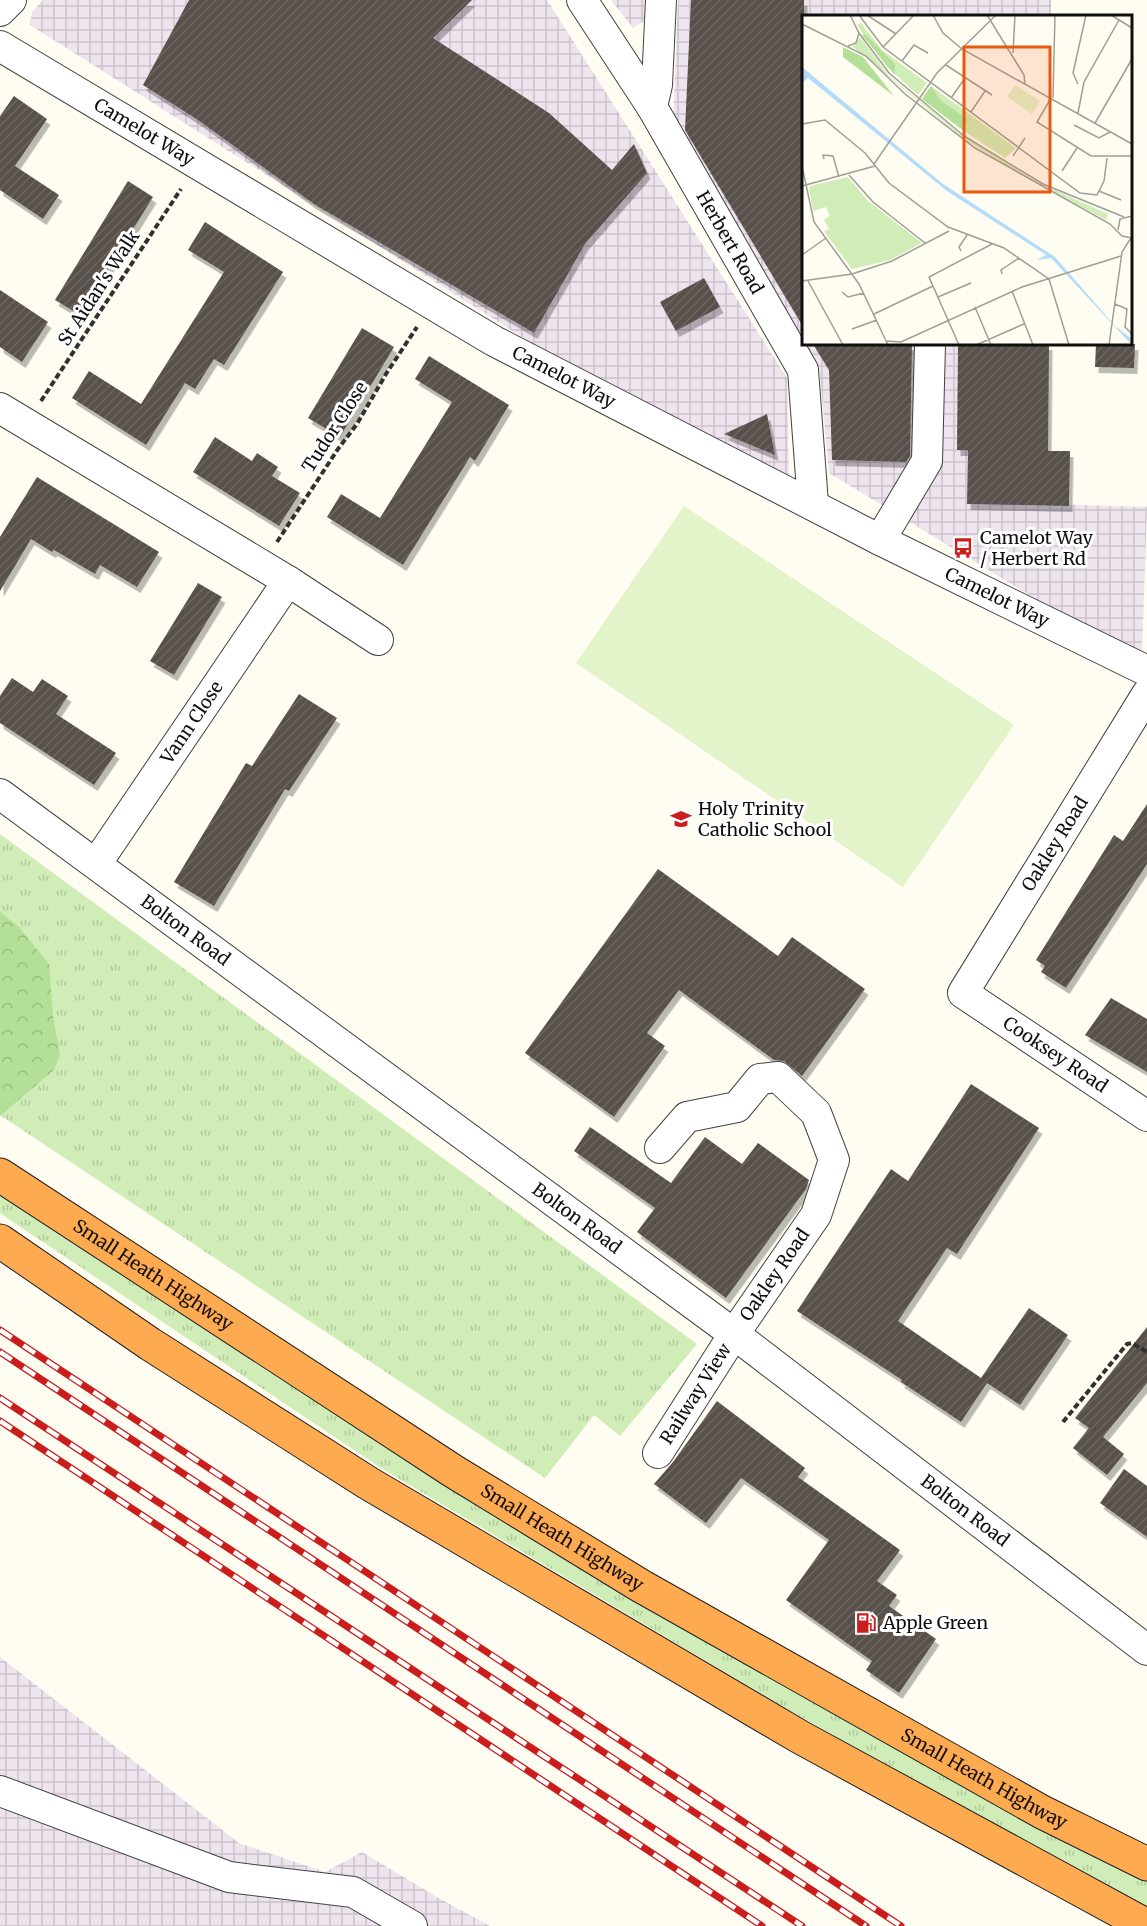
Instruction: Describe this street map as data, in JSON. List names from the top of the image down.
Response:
{
  "streets": {
    "highway": ["Small Heath Highway"],
    "street": [
      "Camelot Way",
      "Herbert Road",
      "Vann Close",
      "Oakley Road",
      "Bolton Road",
      "Cooksey Road",
      "Railway View"
    ],
    "path": ["St Aidan's Walk", "Tudor Close"]
  },
  "crossings": [
    ["Camelot Way", "Herbert Road"],
    ["Camelot Way", "St Aidan's Walk"],
    ["Camelot Way", "Tudor Close"],
    ["Vann Close", "Bolton Road"],
    ["Oakley Road", "Bolton Road"],
    ["Oakley Road", "Cooksey Road"],
    ["Oakley Road", "Railway View"],
    ["Bolton Road", "Railway View"]
  ],
  "places": {
    "bus stop": ["Camelot Way / Herbert Rd"],
    "school or university": ["Holy Trinity Catholic School"],
    "fuel station": ["Apple Green"]
  }
}
